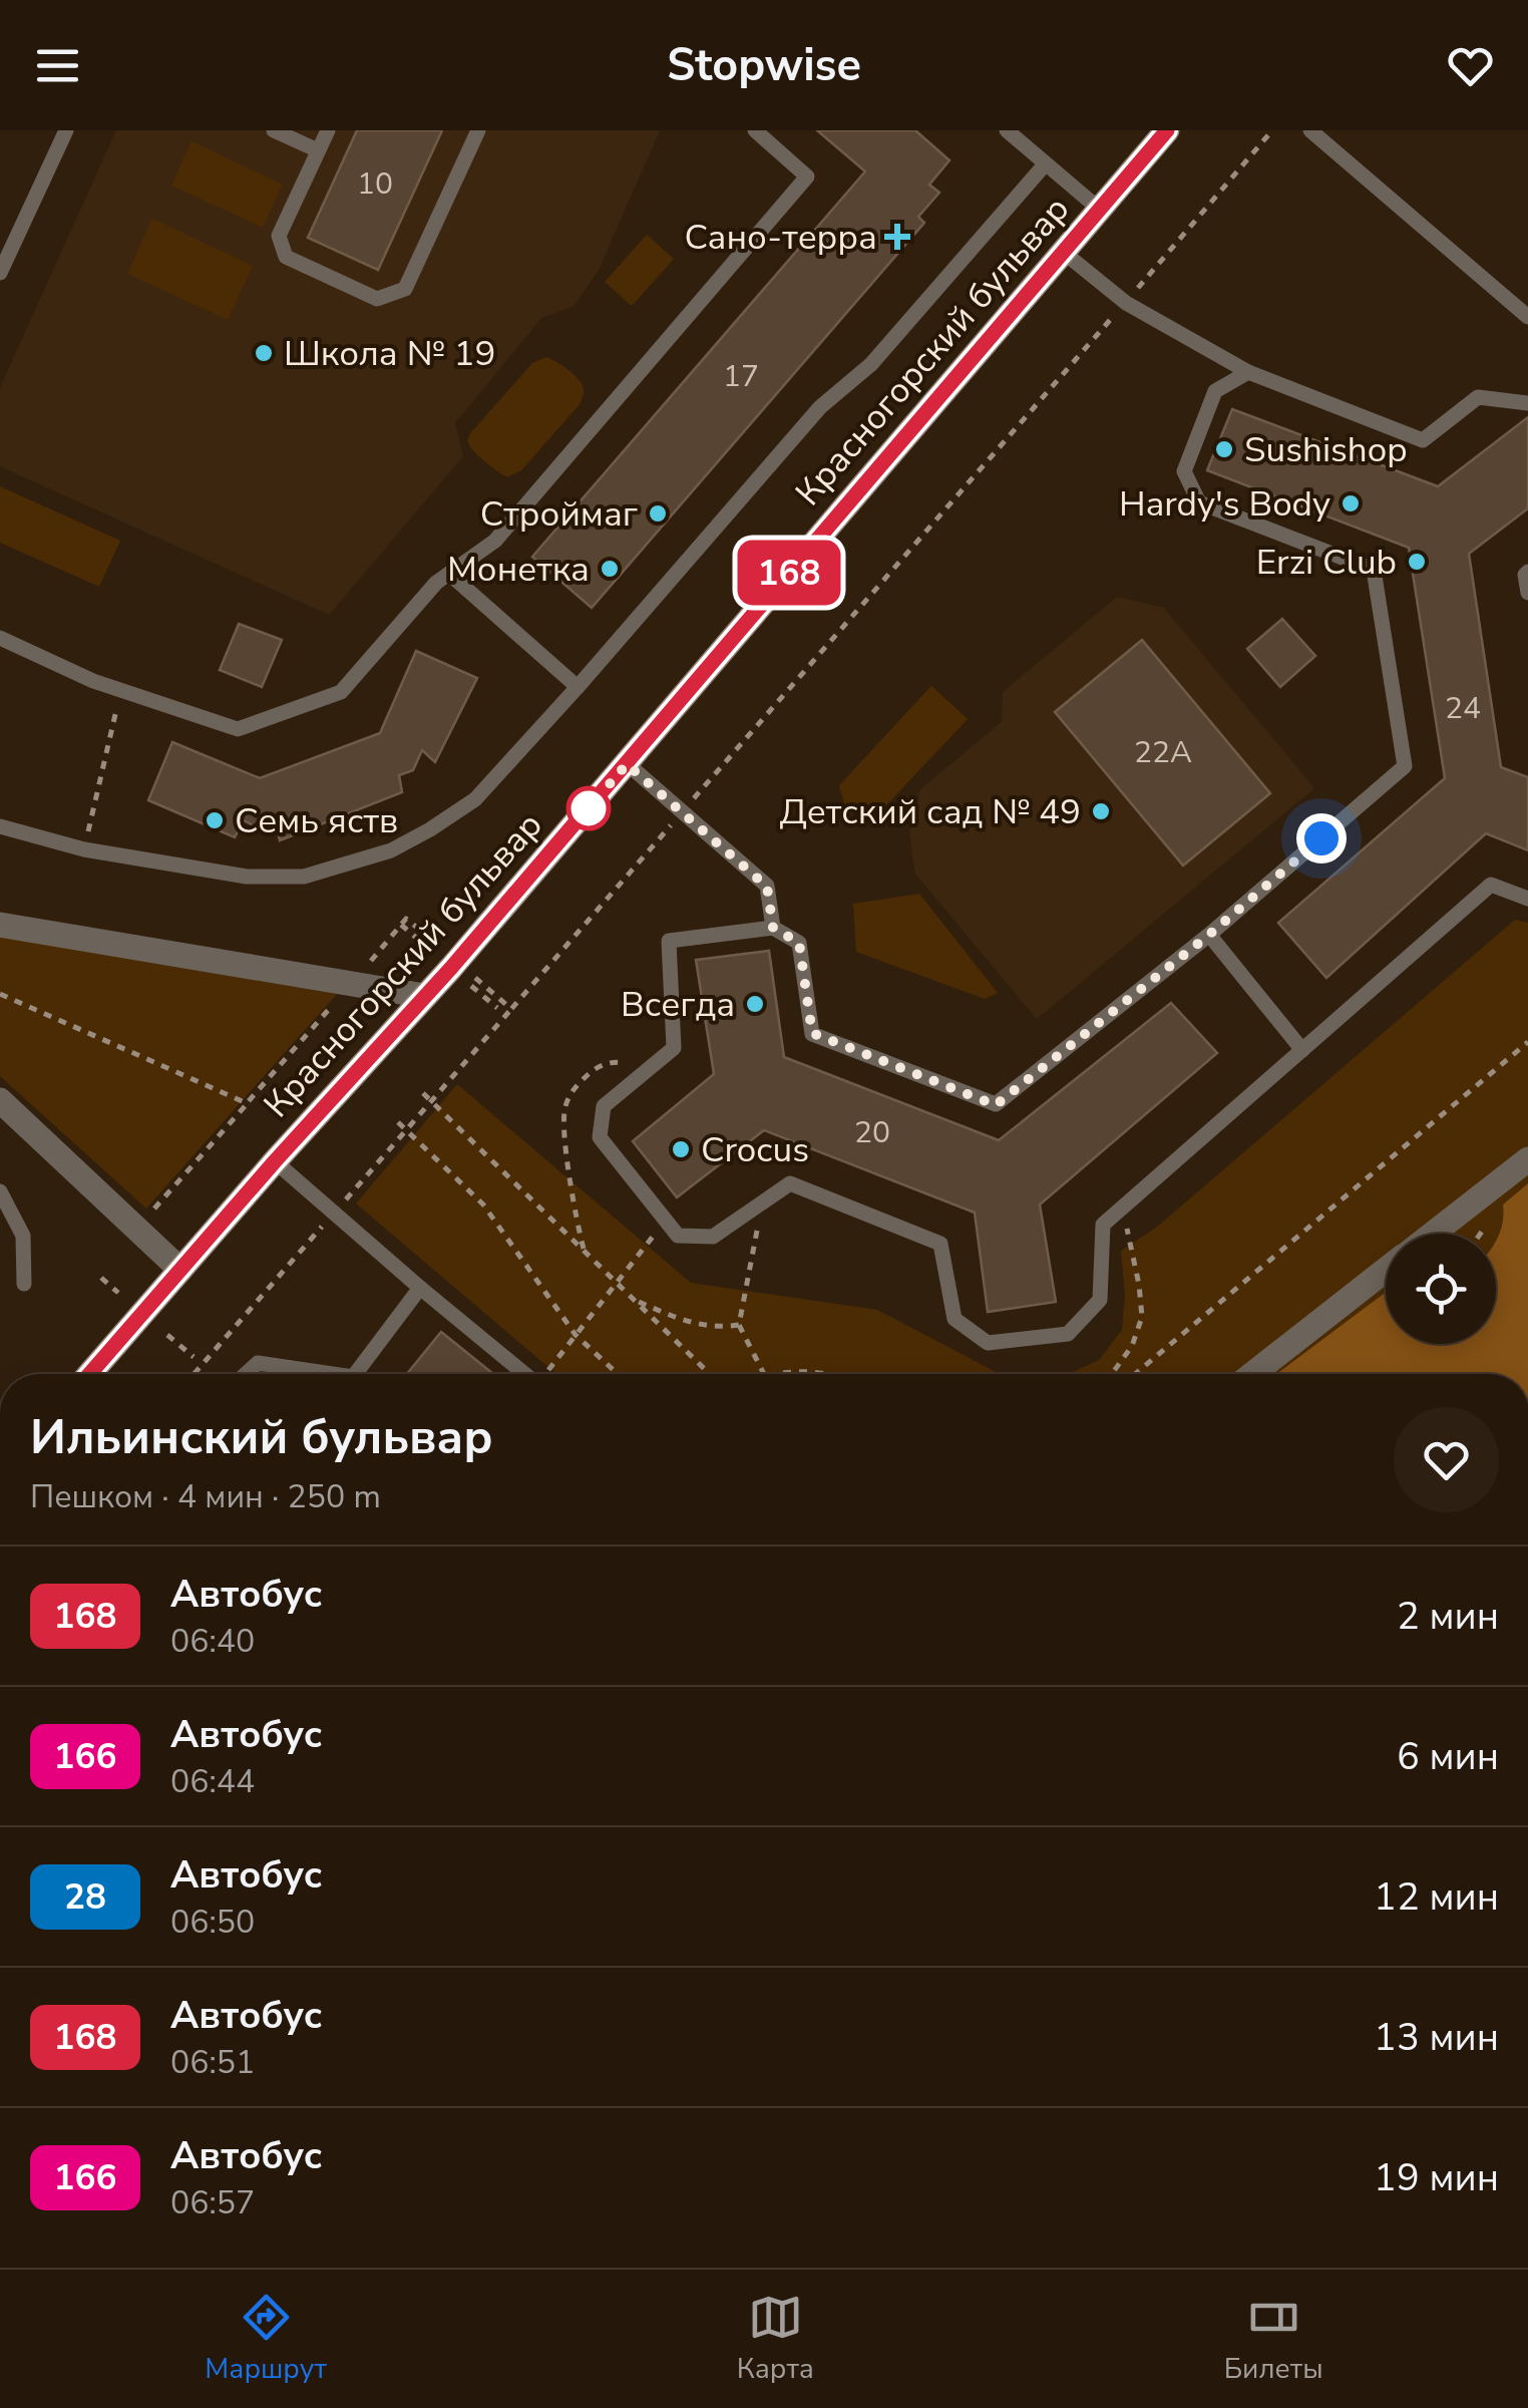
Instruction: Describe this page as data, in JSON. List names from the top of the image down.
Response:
{
  "streets": {
    "main road": ["Красногорский бульвар"]
  },
  "places": {
    "health": ["Сано-терра"],
    "other": [
      "Школа № 19",
      "Sushishop",
      "Hardy's Body",
      "Строймаг",
      "Erzi Club",
      "Монетка",
      "Детский сад № 49",
      "Семь яств",
      "Всегда",
      "Crocus"
    ]
  },
  "lines": ["bus line 168"],
  "house_numbers": [
    "10",
    "17",
    "24",
    "22А",
    "20"
  ],
  "page": {
    "header": "Stopwise",
    "on_map": "168",
    "heading": ["Ильинский бульвар", "Пешком · 4 мин · 250 m"],
    "list": [
      {
        "mark": "168",
        "name": "Автобус",
        "note": "06:40",
        "value": "2 мин"
      },
      {
        "mark": "166",
        "name": "Автобус",
        "note": "06:44",
        "value": "6 мин"
      },
      {
        "mark": "28",
        "name": "Автобус",
        "note": "06:50",
        "value": "12 мин"
      },
      {
        "mark": "168",
        "name": "Автобус",
        "note": "06:51",
        "value": "13 мин"
      },
      {
        "mark": "166",
        "name": "Автобус",
        "note": "06:57",
        "value": "19 мин"
      }
    ],
    "tabs": ["Маршрут", "Карта", "Билеты"]
  }
}
